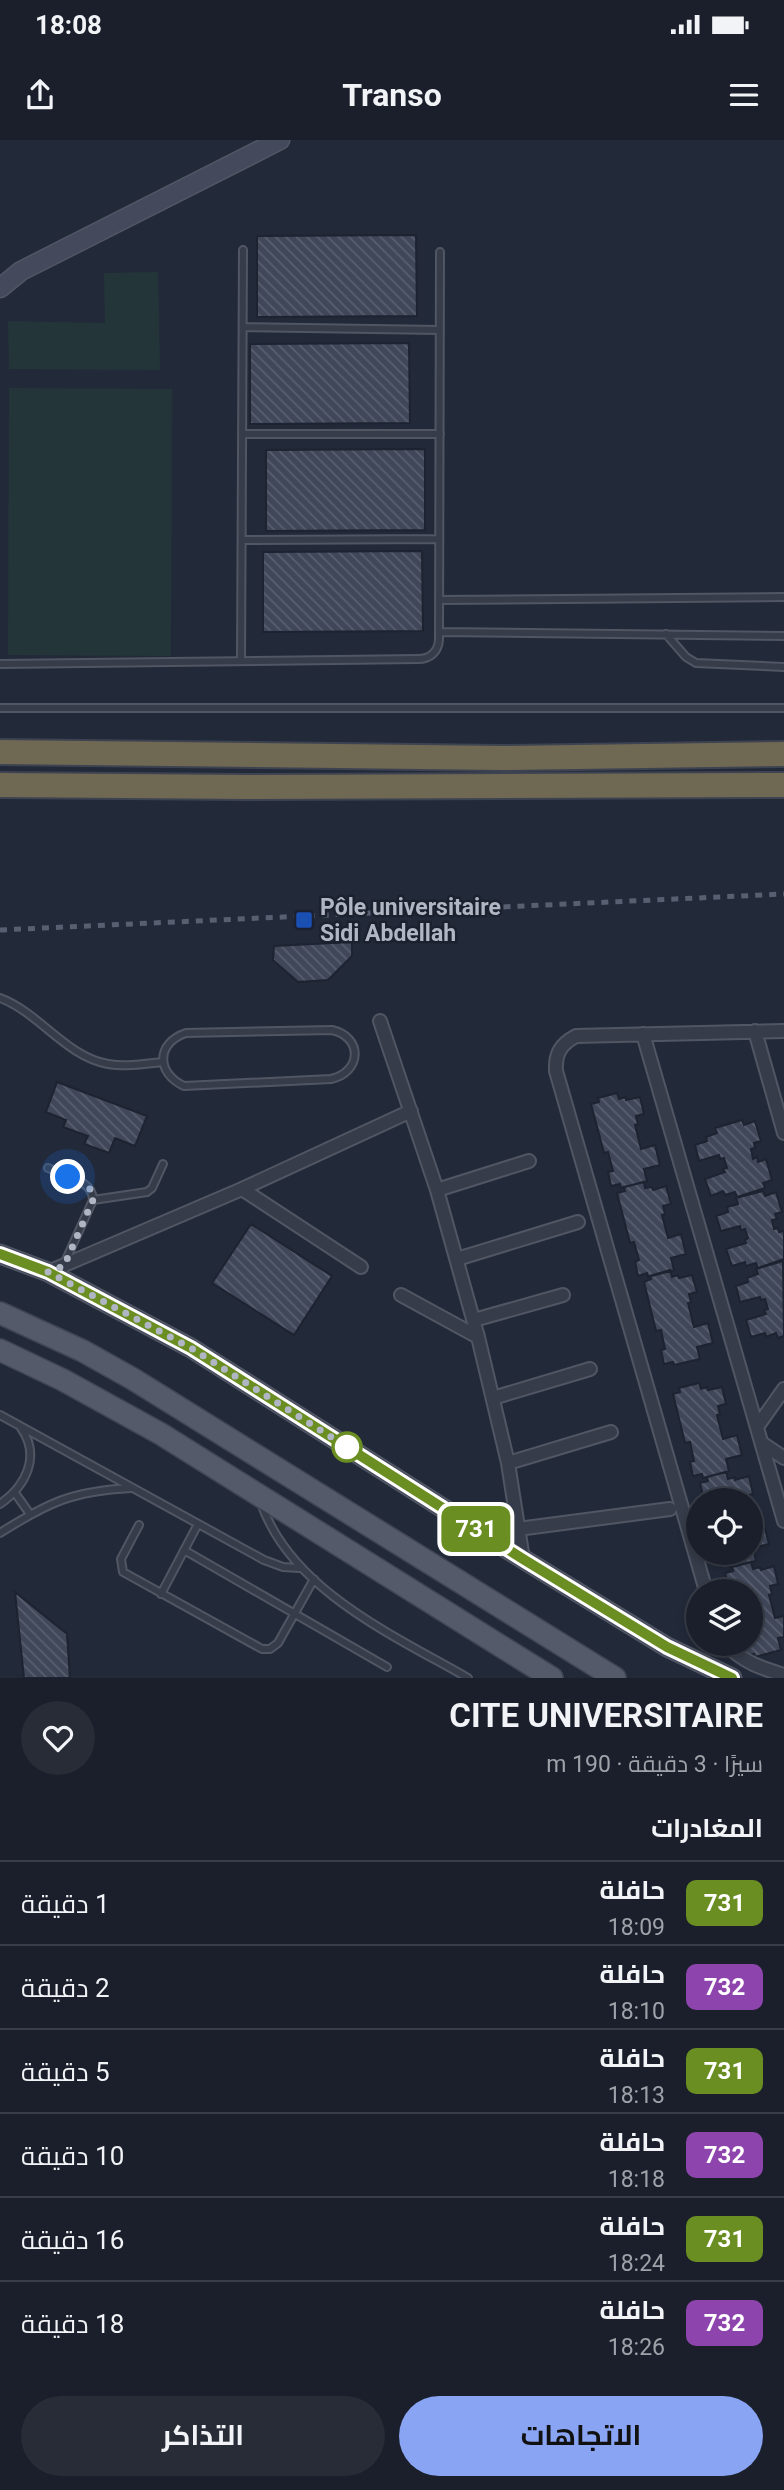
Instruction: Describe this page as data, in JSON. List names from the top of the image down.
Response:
{
  "places": {
    "transit": ["Pôle universitaire Sidi Abdellah"]
  },
  "lines": ["bus line 731"],
  "page": {
    "status": "18:08",
    "header": "Transo",
    "on_map": "731",
    "heading": [
      ["CITE UNIVERSITAIRE", "سيرًا · 3 دقيقة · 190 m"],
      "المغادرات"
    ],
    "list": [
      {
        "mark": "731",
        "name": "حافلة",
        "note": "18:09",
        "value": "1 دقيقة"
      },
      {
        "mark": "732",
        "name": "حافلة",
        "note": "18:10",
        "value": "2 دقيقة"
      },
      {
        "mark": "731",
        "name": "حافلة",
        "note": "18:13",
        "value": "5 دقيقة"
      },
      {
        "mark": "732",
        "name": "حافلة",
        "note": "18:18",
        "value": "10 دقيقة"
      },
      {
        "mark": "731",
        "name": "حافلة",
        "note": "18:24",
        "value": "16 دقيقة"
      },
      {
        "mark": "732",
        "name": "حافلة",
        "note": "18:26",
        "value": "18 دقيقة"
      }
    ],
    "buttons": ["الاتجاهات", "التذاكر"]
  }
}
